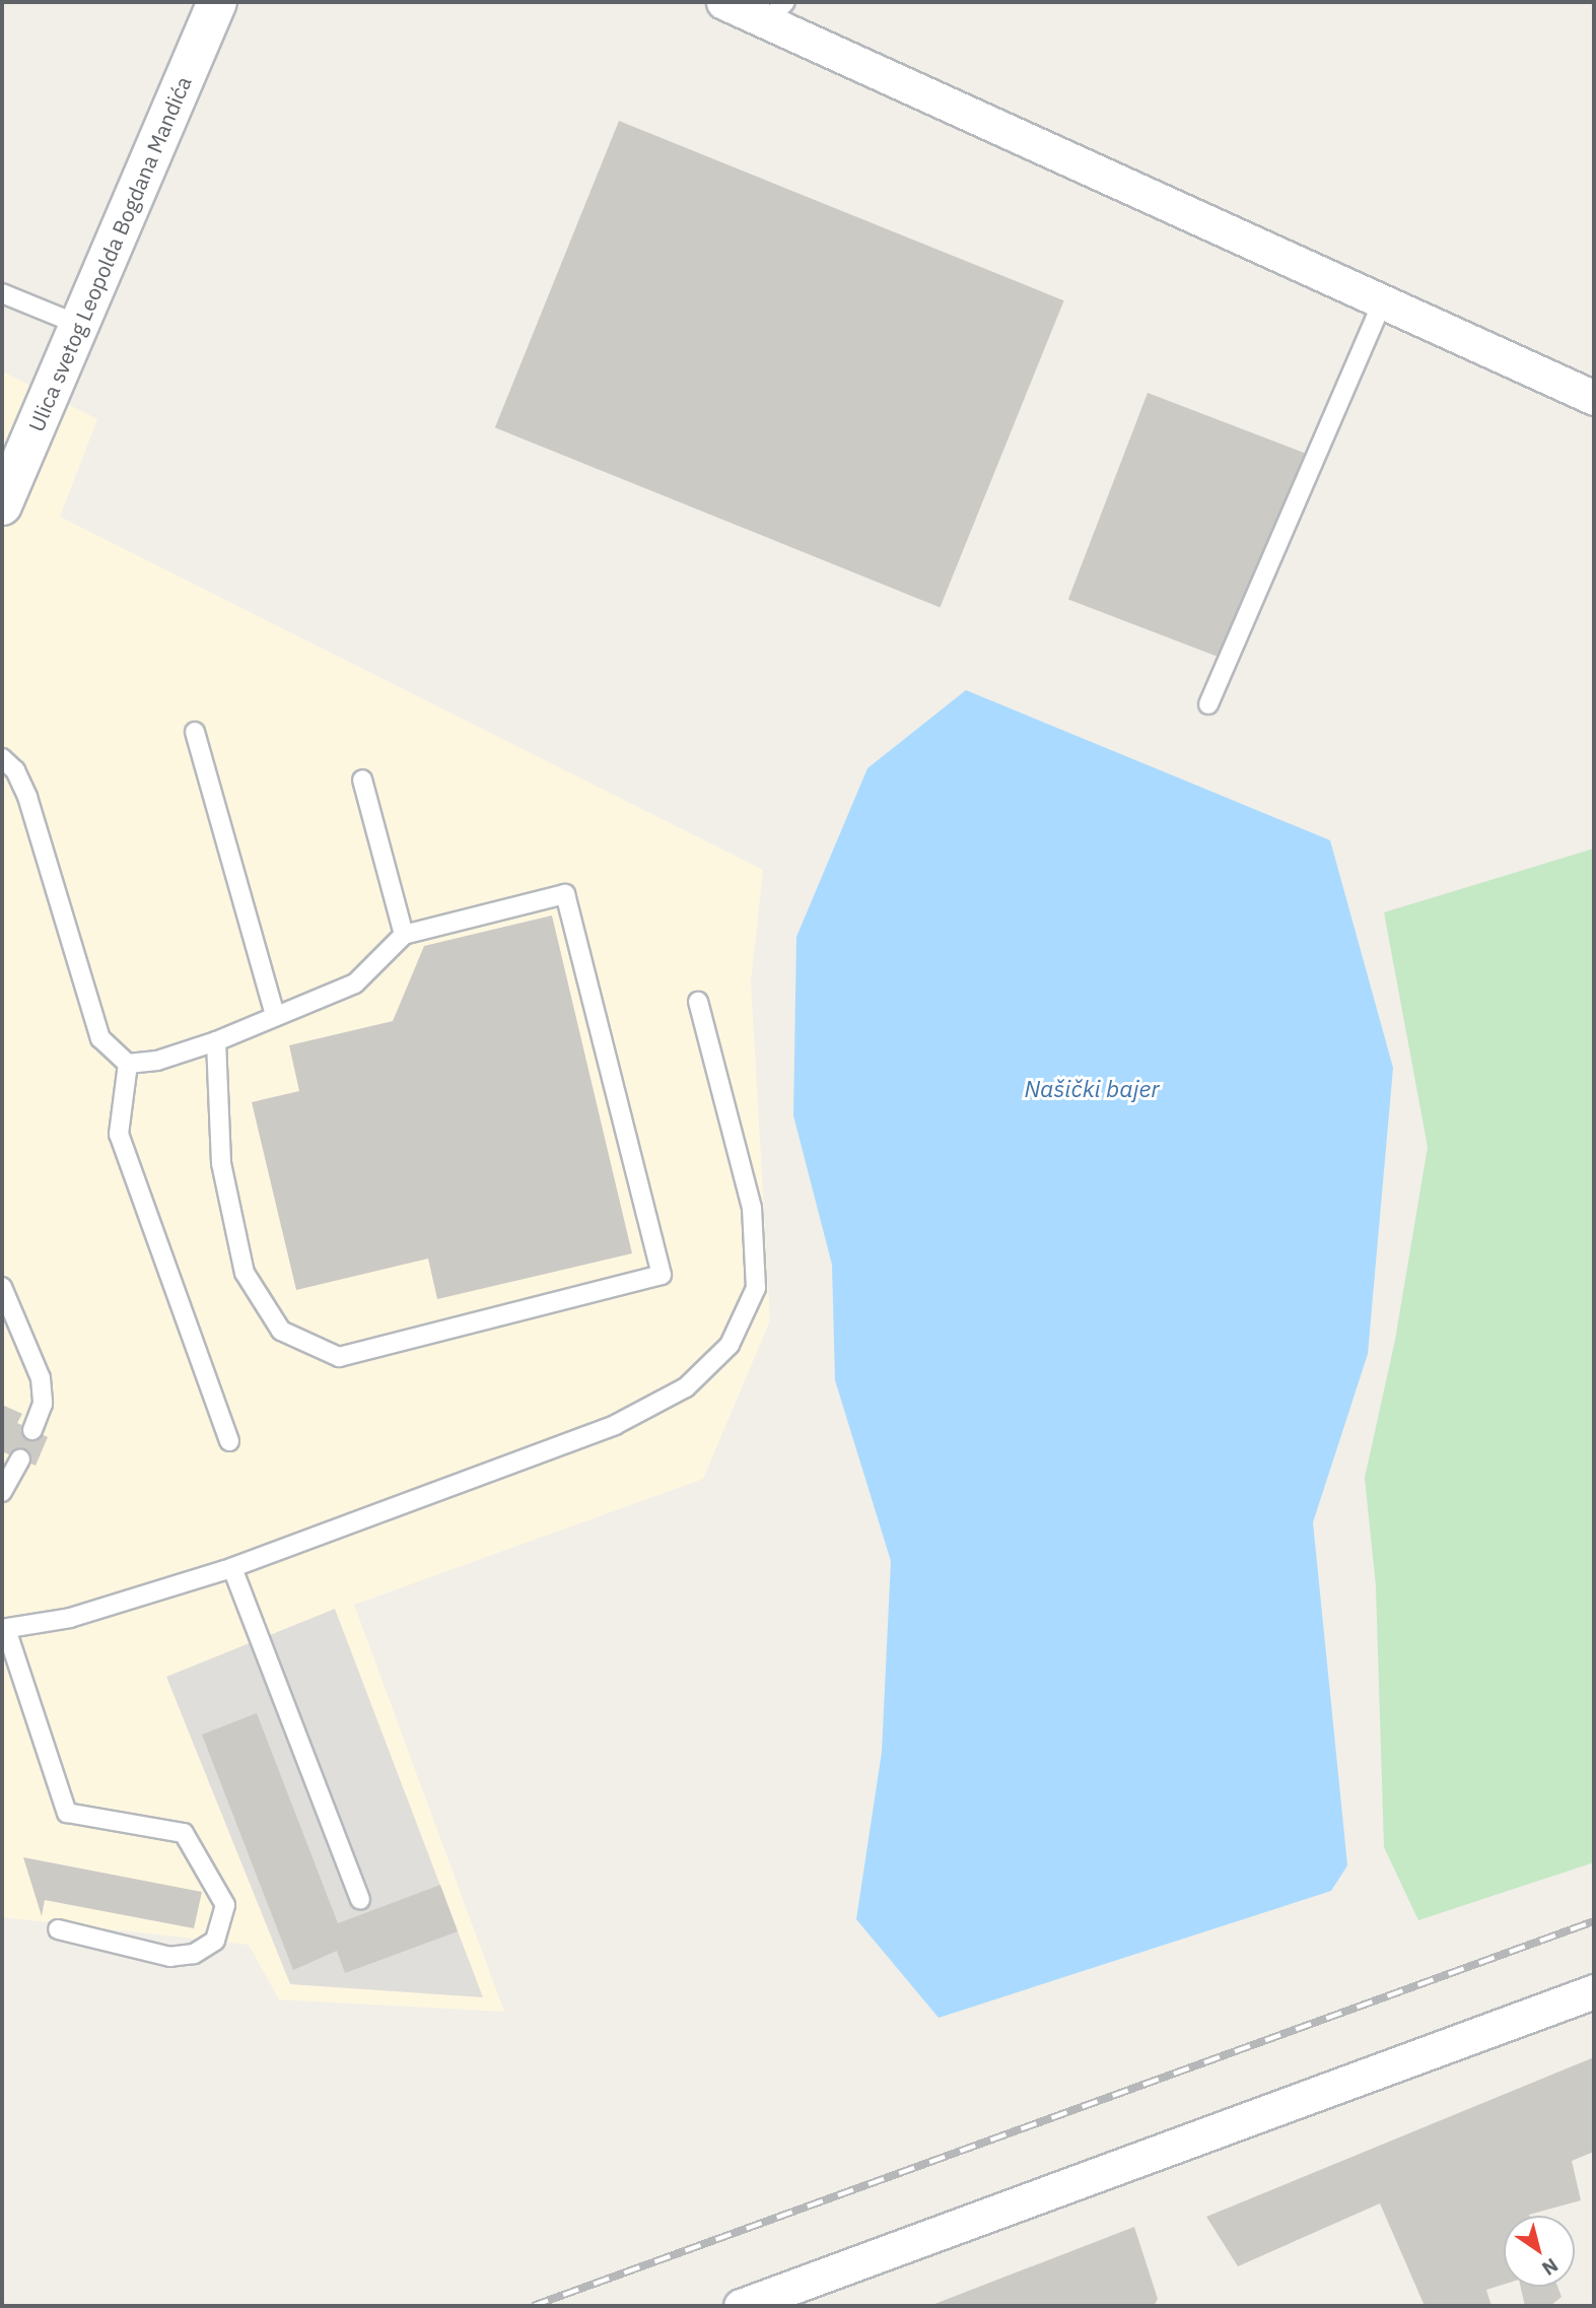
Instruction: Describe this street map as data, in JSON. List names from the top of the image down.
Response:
{
  "streets": {
    "main road": ["Ulica svetog Leopolda Bogdana Mandića"]
  },
  "water": ["Našički bajer"],
  "north": "bottom right"
}
